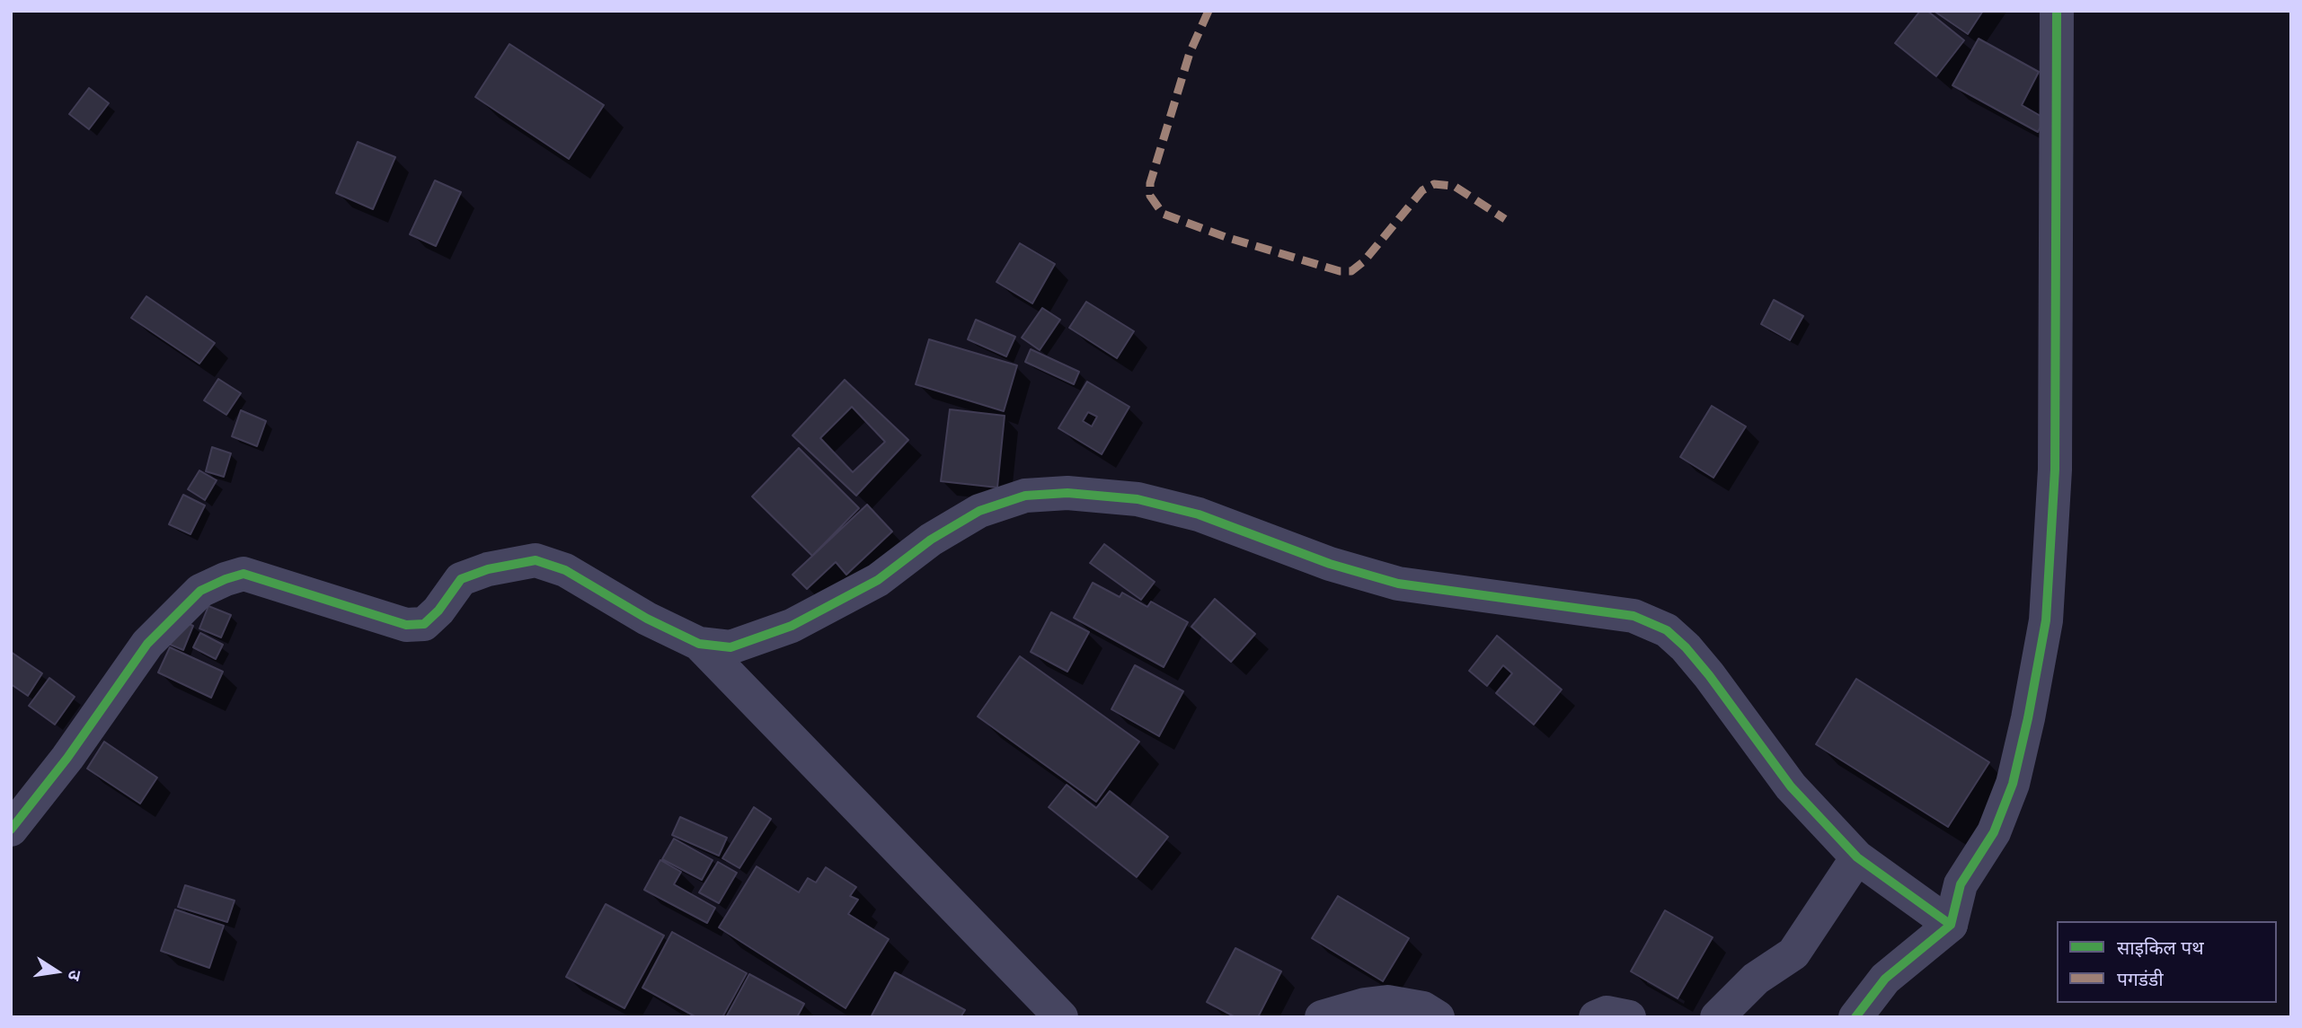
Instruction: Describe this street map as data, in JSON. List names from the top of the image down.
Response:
{
  "legend": ["साइकिल पथ", "पगडंडी"],
  "north": "right"
}
